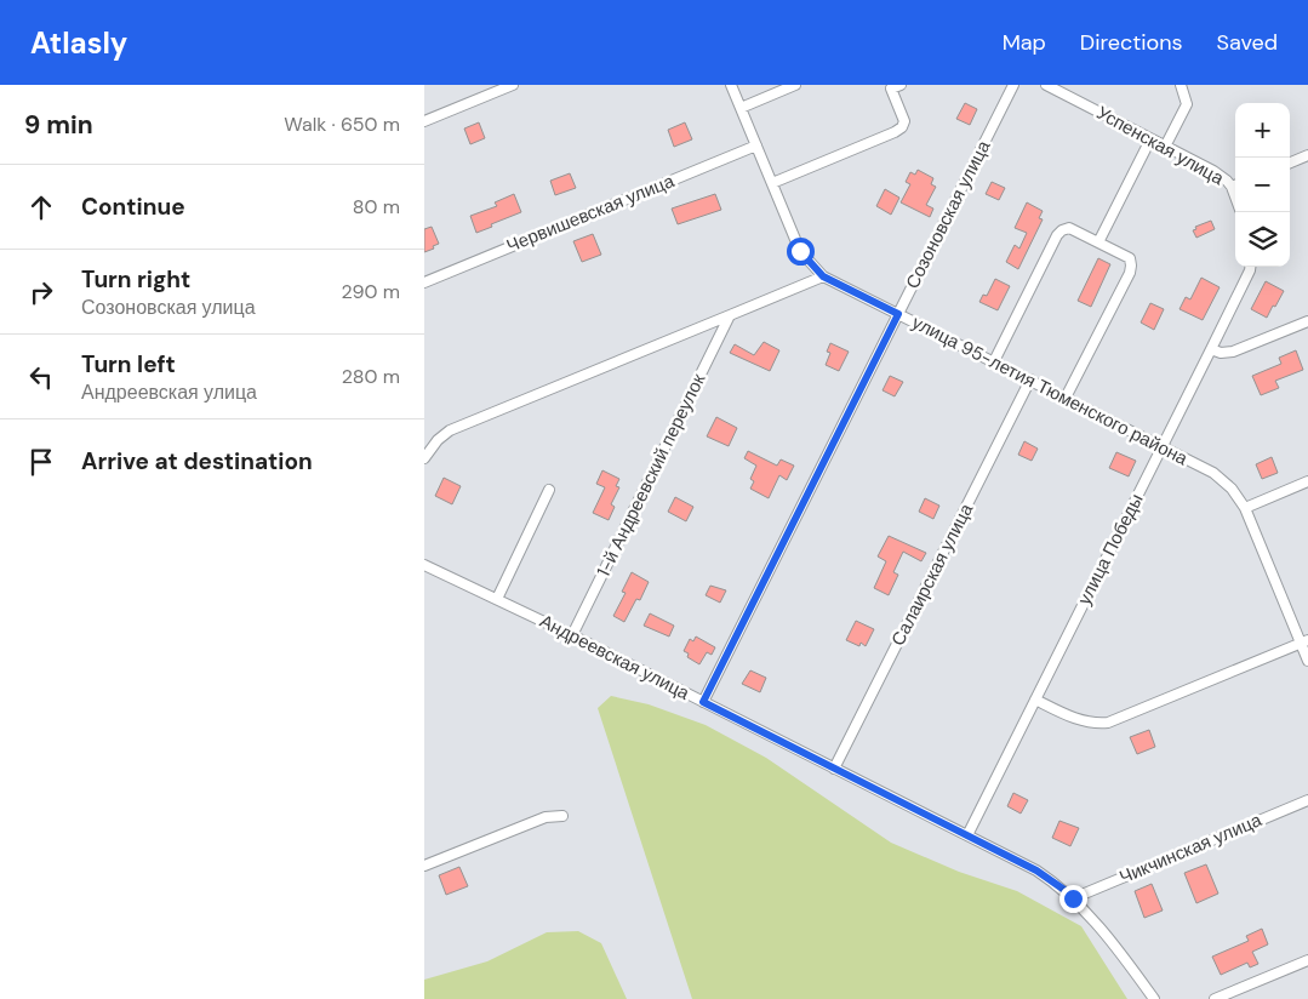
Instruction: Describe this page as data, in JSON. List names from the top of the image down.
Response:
{
  "streets": {
    "street": [
      "Успенская улица",
      "Червишевская улица",
      "Созоновская улица",
      "улица 95-летия Тюменского района",
      "1-й Андреевский переулок",
      "улица Победы",
      "Салаирская улица",
      "Андреевская улица",
      "Чикчинская улица"
    ]
  },
  "crossings": [
    ["Червишевская улица", "улица 95-летия Тюменского района"],
    ["Созоновская улица", "улица 95-летия Тюменского района"],
    ["Созоновская улица", "Андреевская улица"],
    ["улица 95-летия Тюменского района", "улица Победы"],
    ["улица 95-летия Тюменского района", "Салаирская улица"],
    ["1-й Андреевский переулок", "Андреевская улица"],
    ["улица Победы", "Андреевская улица"],
    ["Салаирская улица", "Андреевская улица"],
    ["Андреевская улица", "Чикчинская улица"]
  ],
  "page": {
    "header": "Atlasly",
    "nav": ["Map", "Directions", "Saved"],
    "heading": ["9 min", "Walk · 650 m"],
    "map_buttons": ["+", "−"],
    "list": [
      ["Continue", "80 m"],
      ["Turn right", "Созоновская улица", "290 m"],
      ["Turn left", "Андреевская улица", "280 m"],
      "Arrive at destination"
    ]
  }
}
